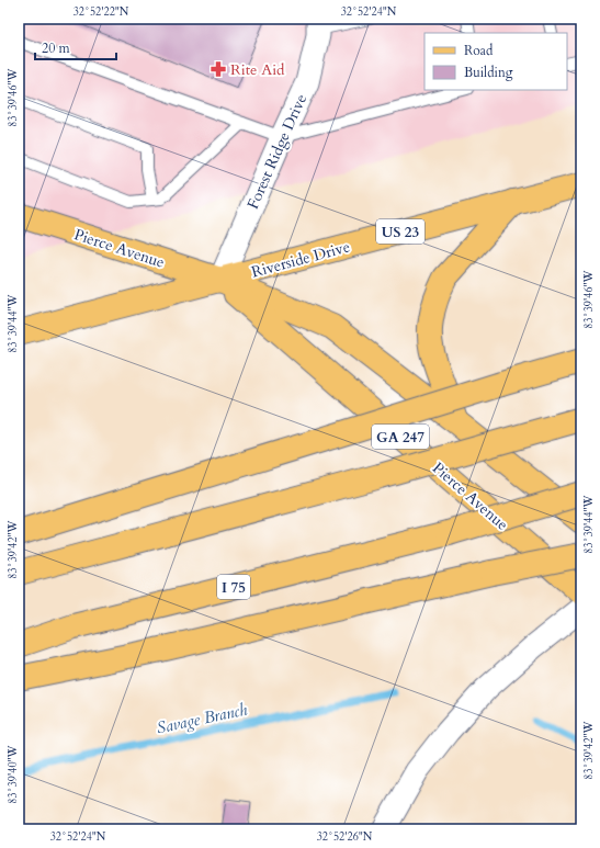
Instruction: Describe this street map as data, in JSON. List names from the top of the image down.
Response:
{
  "streets": {
    "main road": [
      "US 23",
      "Pierce Avenue",
      "Riverside Drive",
      "GA 247",
      "I 75"
    ],
    "street": ["Forest Ridge Drive"]
  },
  "crossings": [
    ["Forest Ridge Drive", "Pierce Avenue"],
    ["Forest Ridge Drive", "Riverside Drive"],
    ["Pierce Avenue", "Riverside Drive"]
  ],
  "water": ["Savage Branch"],
  "places": {
    "pharmacy": ["Rite Aid"]
  },
  "legend": ["Road", "Building"],
  "scale_bar": "20 m",
  "coordinates": [
    "32°52'22\"N",
    "32°52'24\"N",
    "83°39'46\"W",
    "83°39'44\"W",
    "83°39'42\"W",
    "83°39'40\"W",
    "32°52'26\"N"
  ]
}
